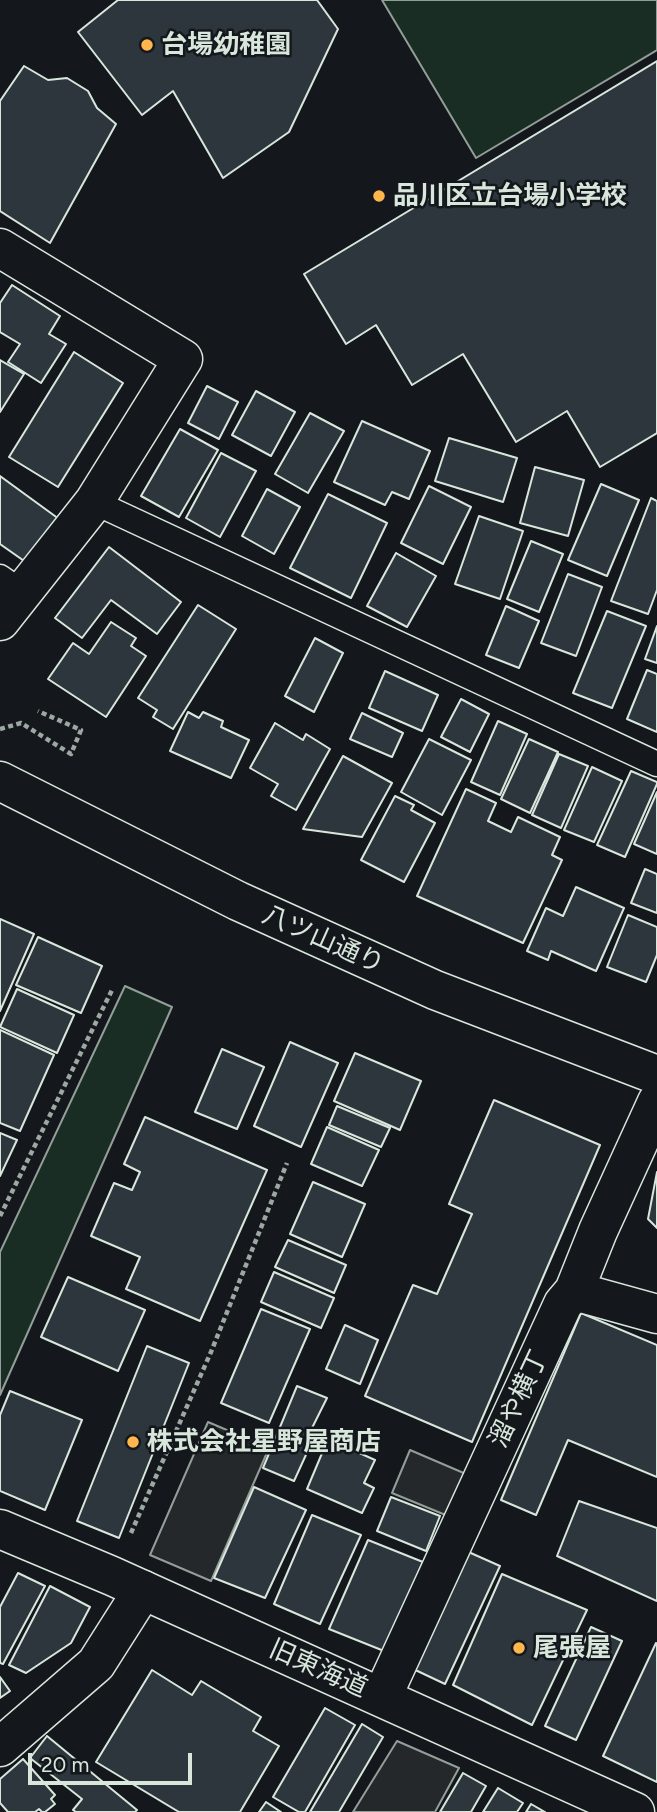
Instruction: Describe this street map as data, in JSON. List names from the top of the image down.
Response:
{
  "streets": {
    "street": ["八ツ山通り", "溜や横丁", "旧東海道"]
  },
  "crossings": [
    ["溜や横丁", "旧東海道"]
  ],
  "places": [
    "台場幼稚園",
    "品川区立台場小学校",
    "株式会社星野屋商店",
    "尾張屋"
  ],
  "scale_bar": "20 m"
}
